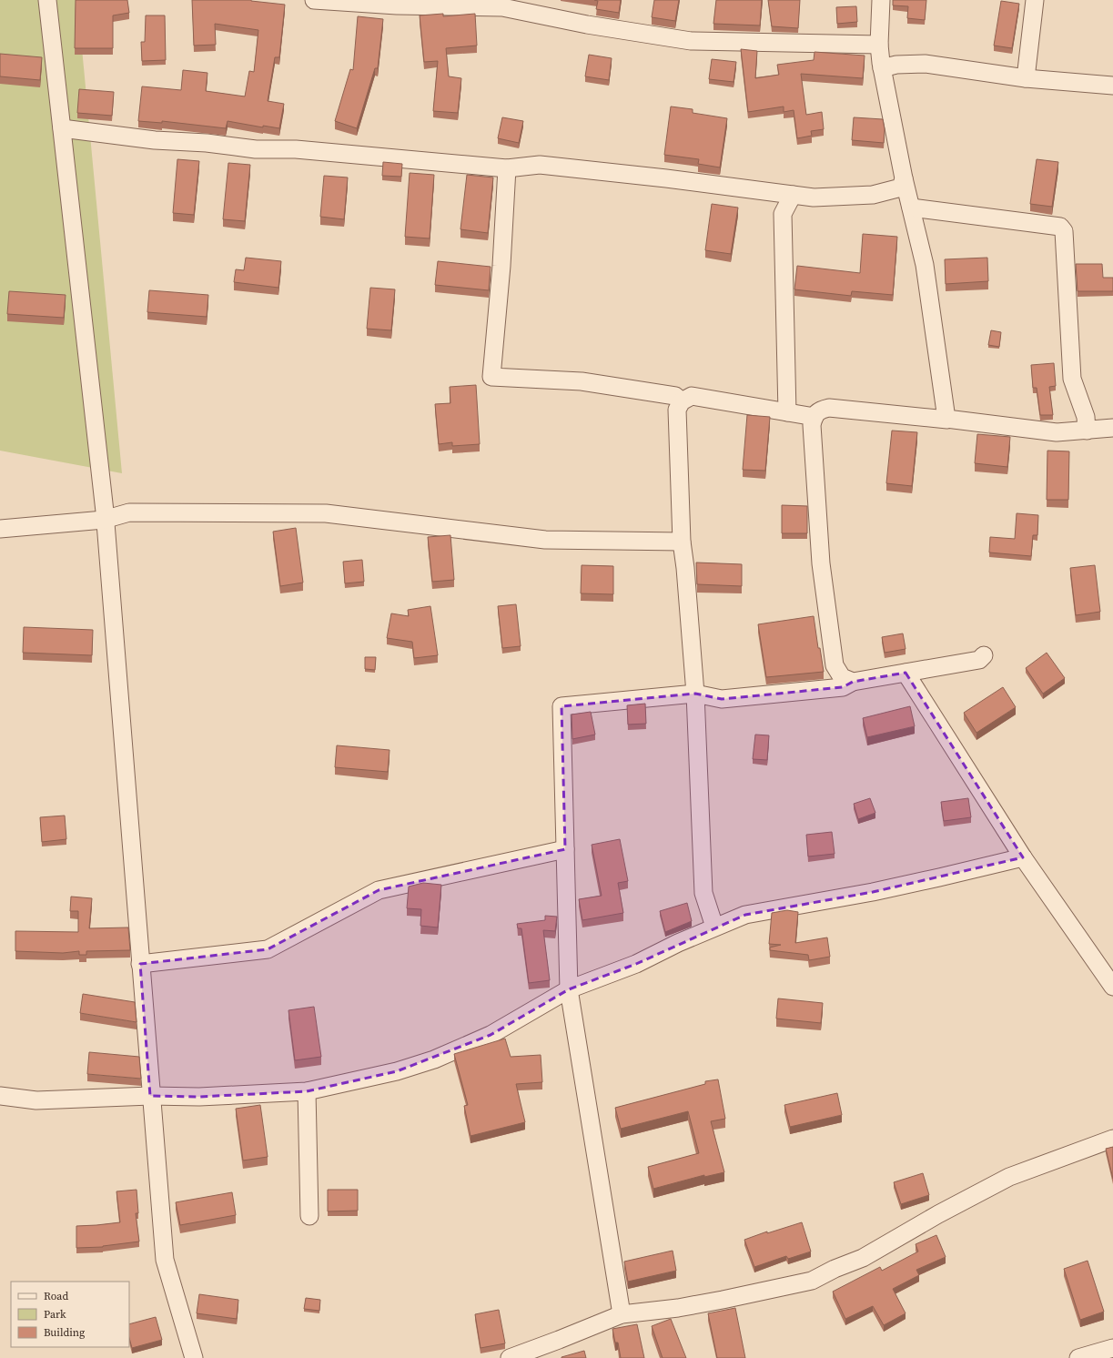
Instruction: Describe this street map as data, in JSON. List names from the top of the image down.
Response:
{
  "legend": ["Road", "Park", "Building"]
}
